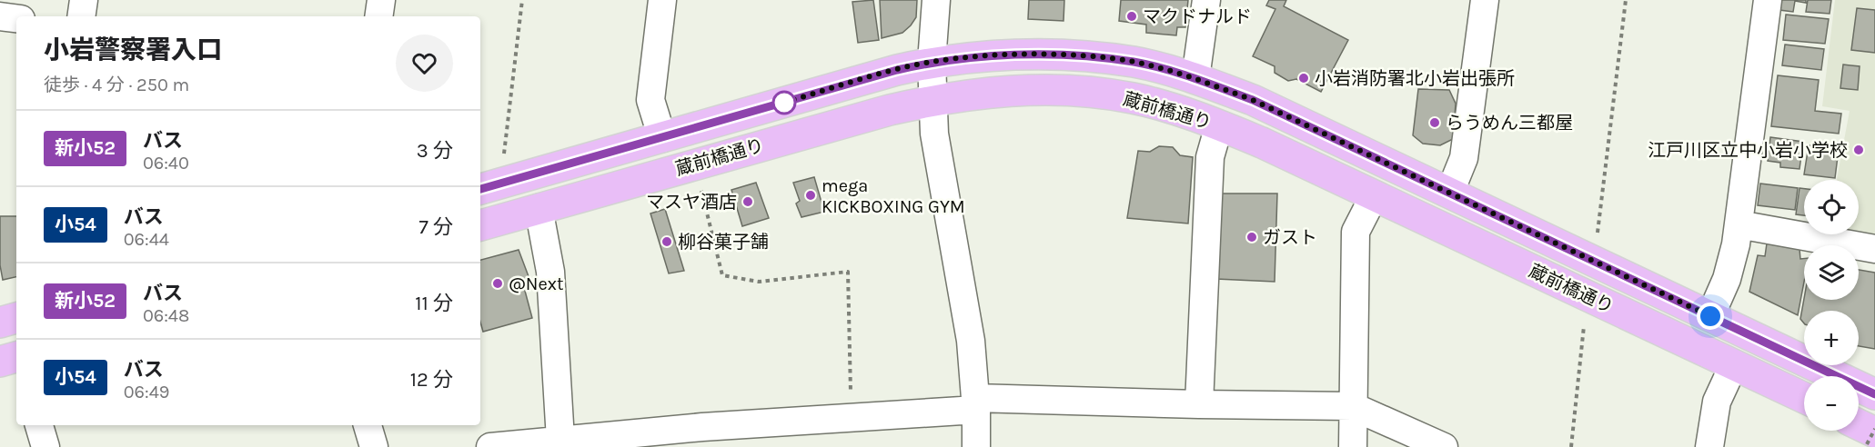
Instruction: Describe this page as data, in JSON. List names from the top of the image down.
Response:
{
  "streets": {
    "main road": ["蔵前橋通り"]
  },
  "places": [
    "マクドナルド",
    "小岩消防署北小岩出張所",
    "らうめん三都屋",
    "江戸川区立中小岩小学校",
    "mega KICKBOXING GYM",
    "マスヤ酒店",
    "ガスト",
    "柳谷菓子舗",
    "@Next"
  ],
  "lines": ["bus line 新小52"],
  "page": {
    "heading": ["小岩警察署入口", "徒歩 · 4 分 · 250 m"],
    "list": [
      {
        "mark": "新小52",
        "name": "バス",
        "note": "06:40",
        "value": "3 分"
      },
      {
        "mark": "小54",
        "name": "バス",
        "note": "06:44",
        "value": "7 分"
      },
      {
        "mark": "新小52",
        "name": "バス",
        "note": "06:48",
        "value": "11 分"
      },
      {
        "mark": "小54",
        "name": "バス",
        "note": "06:49",
        "value": "12 分"
      }
    ],
    "map_buttons": ["+", "−"]
  }
}
